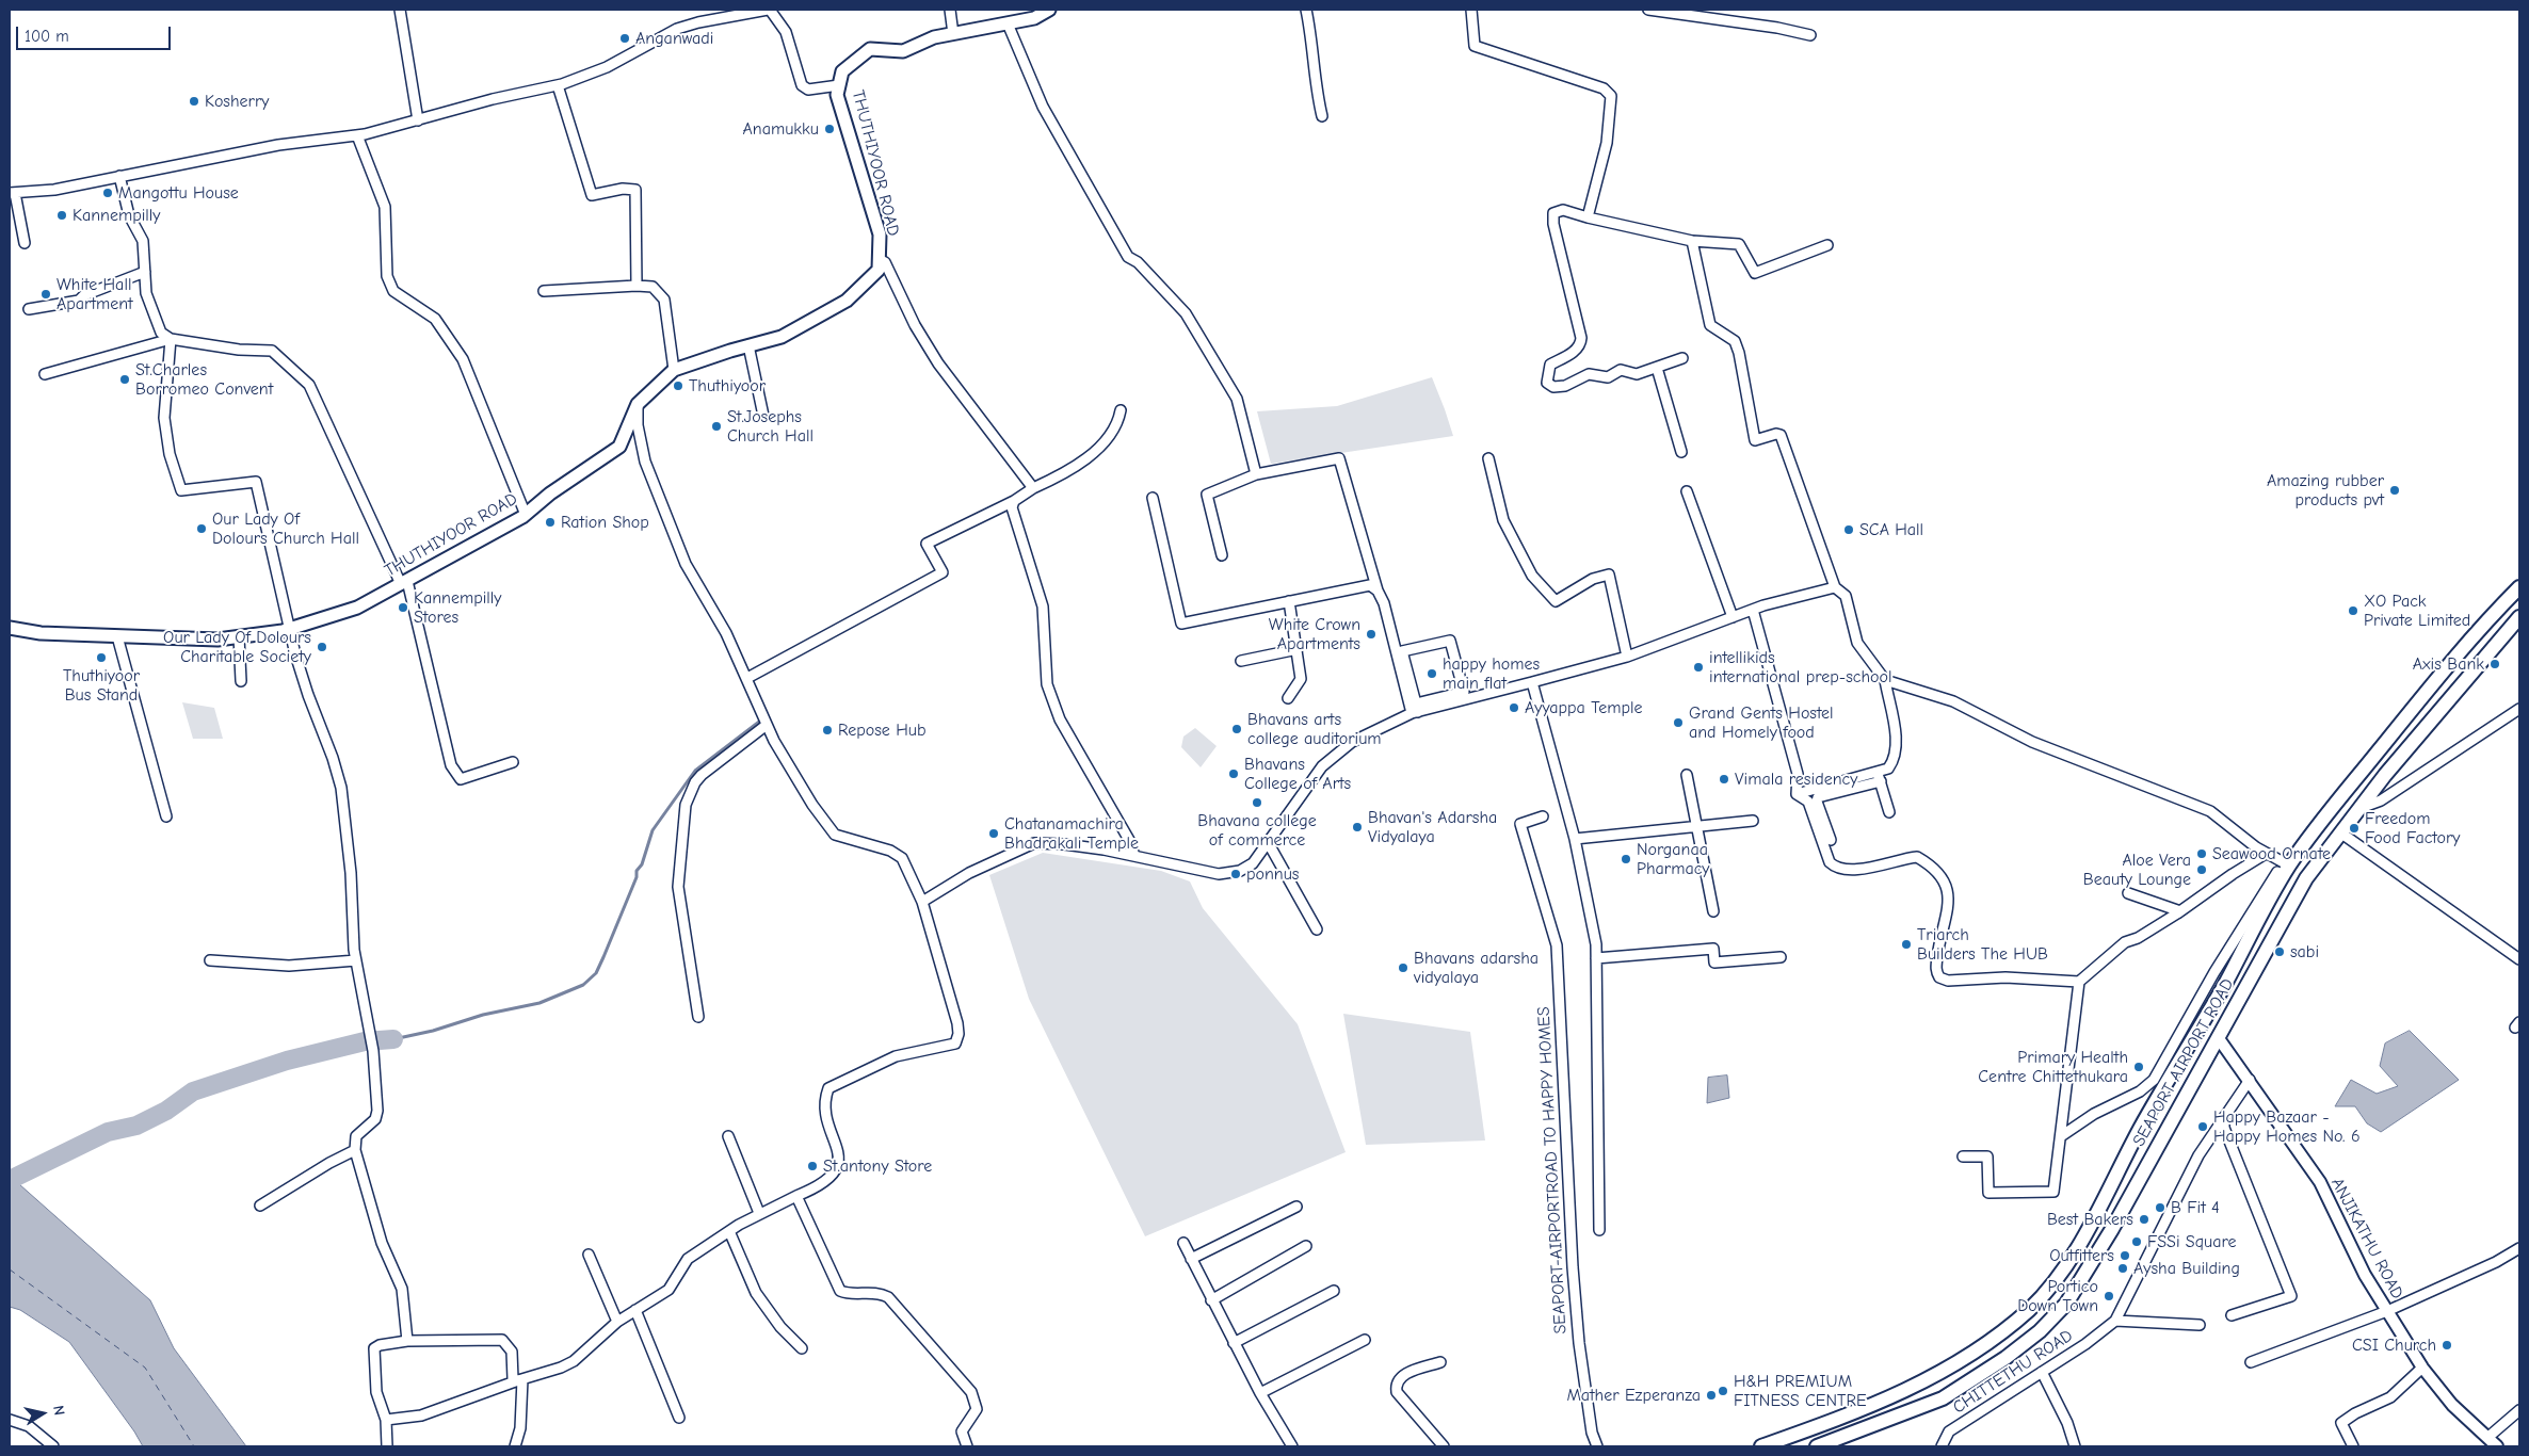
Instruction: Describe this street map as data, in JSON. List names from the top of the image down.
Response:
{
  "streets": {
    "main road": ["THUTHIYOOR ROAD", "SEAPORT AIRPORT ROAD"],
    "street": ["SEAPORT-AIRPORTROAD TO HAPPY HOMES", "ANJIKATHU ROAD", "CHITTETHU ROAD"]
  },
  "crossings": [
    ["SEAPORT AIRPORT ROAD", "ANJIKATHU ROAD"],
    ["ANJIKATHU ROAD", "CHITTETHU ROAD"]
  ],
  "places": [
    "Anganwadi",
    "Kosherry",
    "Anamukku",
    "Mangottu House",
    "Kannempilly",
    "White Hall Apartment",
    "St.Charles Borromeo Convent",
    "Thuthiyoor",
    "St.Josephs Church Hall",
    "Amazing rubber products pvt",
    "Ration Shop",
    "Our Lady Of Dolours Church Hall",
    "SCA Hall",
    "Kannempilly Stores",
    "XO Pack Private Limited",
    "White Crown Apartments",
    "Our Lady Of Dolours Charitable Society",
    "Thuthiyoor Bus Stand",
    "Axis Bank",
    "intellikids international prep-school",
    "happy homes main flat",
    "Ayyappa Temple",
    "Grand Gents Hostel and Homely food",
    "Bhavans arts college auditorium",
    "Repose Hub",
    "Bhavans College of Arts",
    "Vimala residency",
    "Bhavana college of commerce",
    "Bhavan's Adarsha Vidyalaya",
    "Freedom Food Factory",
    "Chatanamachira Bhadrakali Temple",
    "Seawood Ornate",
    "Norganaa Pharmacy",
    "Aloe Vera Beauty Lounge",
    "ponnus",
    "Triarch Builders The HUB",
    "sabi",
    "Bhavans adarsha vidyalaya",
    "Primary Health Centre Chittethukara",
    "Happy Bazaar - Happy Homes No. 6",
    "St.antony Store",
    "B Fit 4",
    "Best Bakers",
    "FSSi Square",
    "Outfitters",
    "Aysha Building",
    "Portico Down Town",
    "CSI Church",
    "H&H PREMIUM FITNESS CENTRE",
    "Mather Ezperanza"
  ],
  "scale_bar": "100 m",
  "north": "right"
}
